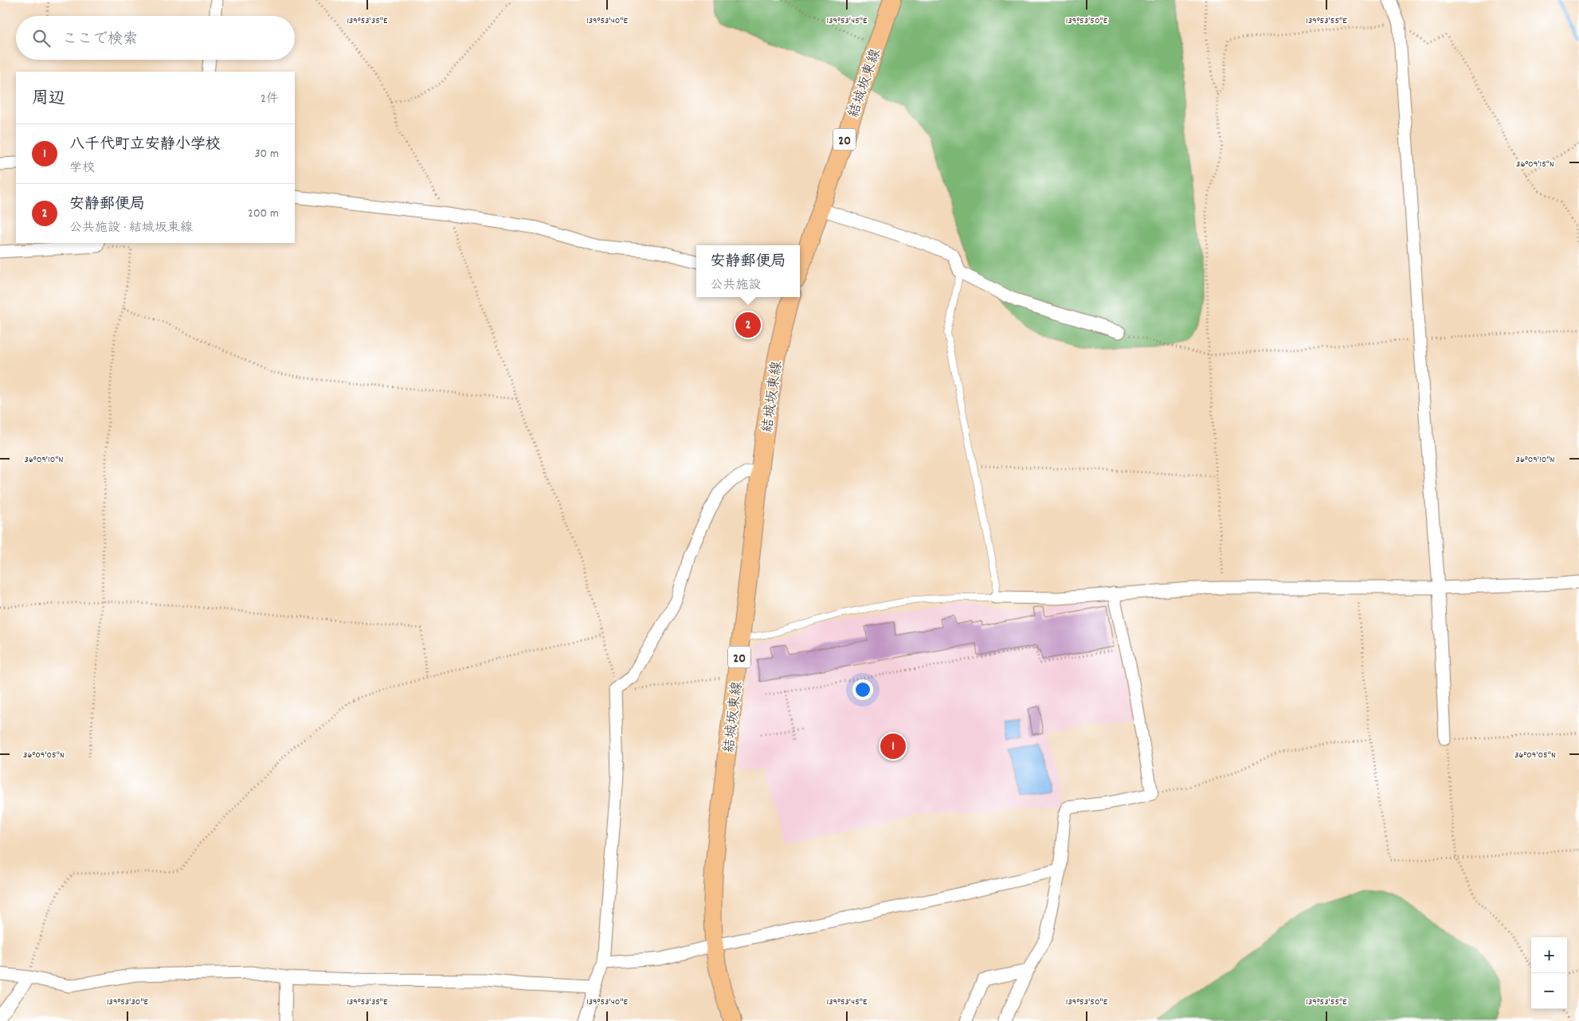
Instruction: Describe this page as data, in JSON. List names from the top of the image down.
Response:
{
  "streets": {
    "main road": ["結城坂東線", "20"]
  },
  "page": {
    "search": "ここで検索",
    "heading": ["周辺", "2件"],
    "list": [
      {
        "mark": "1",
        "name": "八千代町立安静小学校",
        "note": "学校",
        "value": "30 m"
      },
      {
        "mark": "2",
        "name": "安静郵便局",
        "note": "公共施設 · 結城坂東線",
        "value": "200 m"
      }
    ],
    "popup": ["安静郵便局", "公共施設"],
    "pins": ["2", "1"],
    "map_buttons": ["+", "−"]
  },
  "coordinates": [
    "139°53'35\"E",
    "139°53'40\"E",
    "139°53'45\"E",
    "139°53'50\"E",
    "139°53'55\"E",
    "36°09'15\"N",
    "36°09'10\"N",
    "36°09'05\"N",
    "139°53'30\"E"
  ]
}
